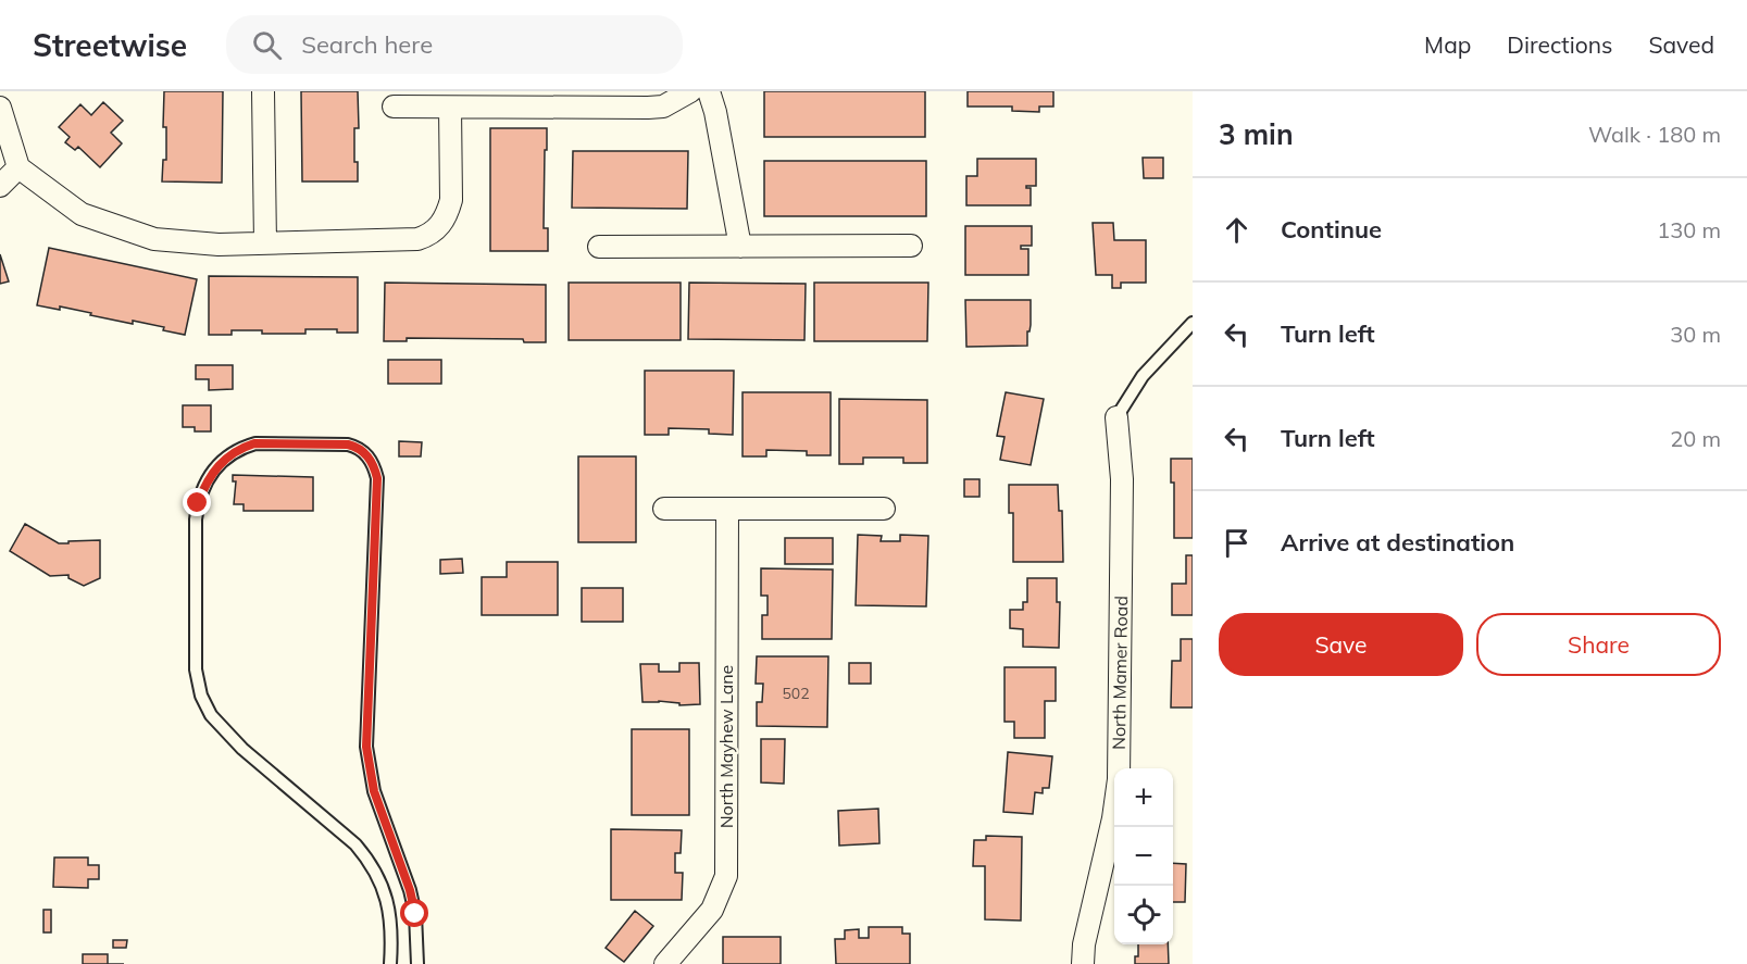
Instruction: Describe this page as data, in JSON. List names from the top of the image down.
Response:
{
  "streets": {
    "street": ["North Mamer Road", "North Mayhew Lane"]
  },
  "house_numbers": ["502"],
  "page": {
    "header": "Streetwise",
    "search": "Search here",
    "nav": ["Map", "Directions", "Saved"],
    "heading": ["3 min", "Walk · 180 m"],
    "list": [
      ["Continue", "130 m"],
      ["Turn left", "30 m"],
      ["Turn left", "20 m"],
      "Arrive at destination"
    ],
    "buttons": ["Save", "Share"],
    "map_buttons": ["+", "−"]
  }
}
